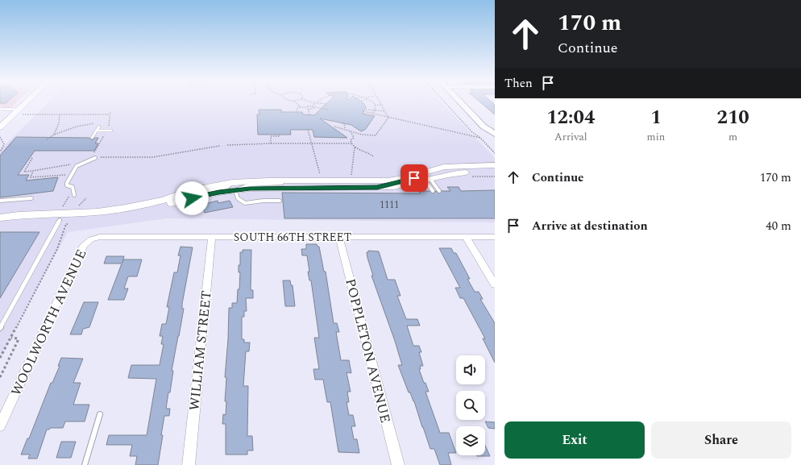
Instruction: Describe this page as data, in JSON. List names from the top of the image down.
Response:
{
  "streets": {
    "street": [
      "SOUTH 66TH STREET",
      "WOOLWORTH AVENUE",
      "WILLIAM STREET",
      "POPPLETON AVENUE"
    ]
  },
  "crossings": [
    ["SOUTH 66TH STREET", "WOOLWORTH AVENUE"],
    ["SOUTH 66TH STREET", "WILLIAM STREET"],
    ["SOUTH 66TH STREET", "POPPLETON AVENUE"]
  ],
  "house_numbers": ["1111"],
  "page": {
    "turn": ["170 m", "Continue"],
    "then": "Then",
    "eta": [
      "12:04",
      "Arrival",
      "1",
      "min",
      "210",
      "m"
    ],
    "list": [
      {
        "name": "Continue",
        "value": "170 m"
      },
      {
        "name": "Arrive at destination",
        "value": "40 m"
      }
    ],
    "buttons": ["Exit", "Share"]
  }
}
